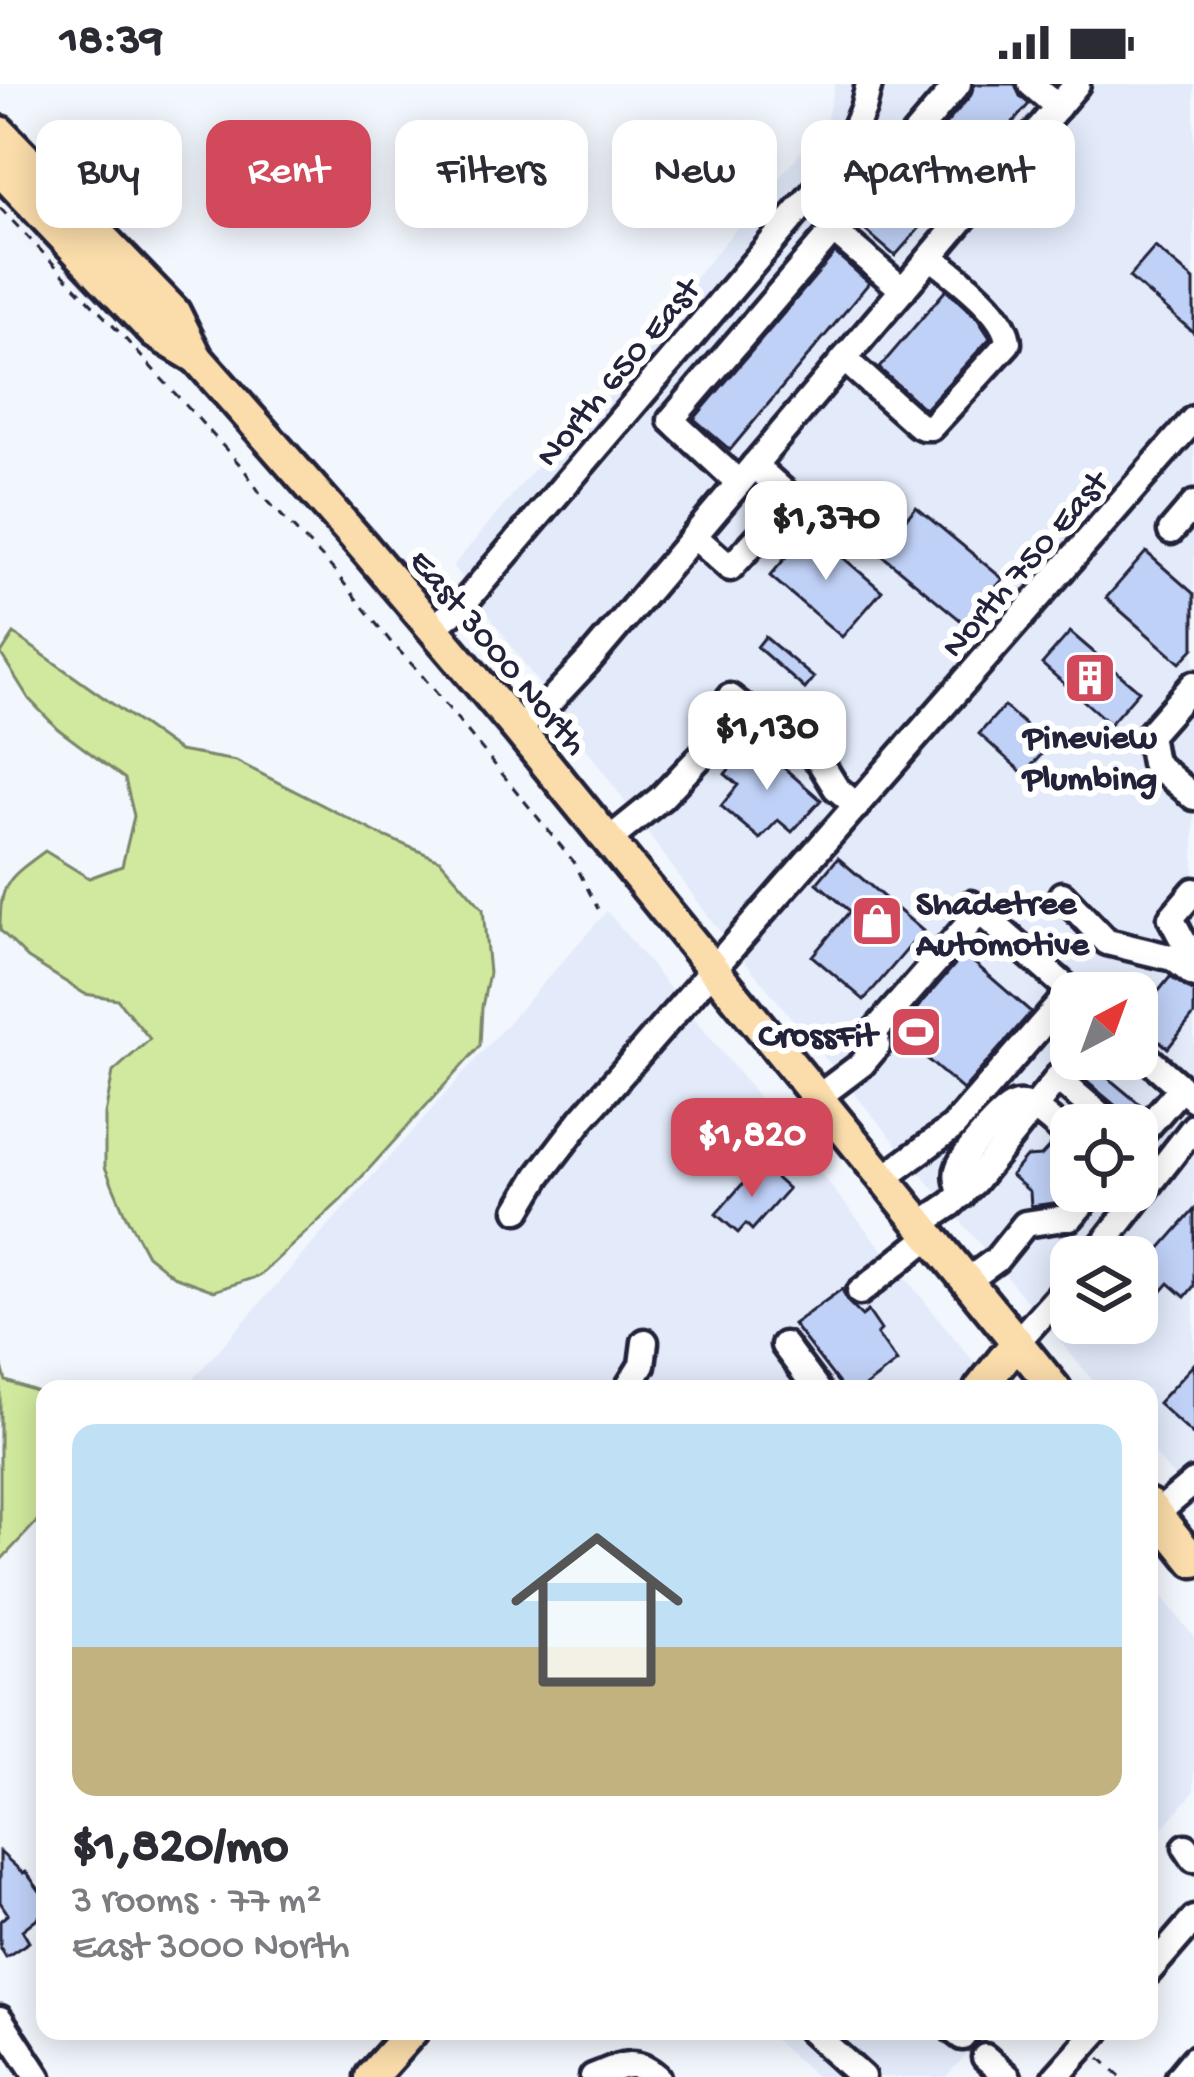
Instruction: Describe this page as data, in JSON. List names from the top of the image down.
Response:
{
  "streets": {
    "main road": ["East 3000 North"],
    "street": ["North 650 East", "North 750 East"]
  },
  "crossings": [
    ["North 650 East", "East 3000 North"],
    ["North 750 East", "East 3000 North"]
  ],
  "places": {
    "building": ["Pineview Plumbing"],
    "shop": ["Shadetree Automotive"],
    "sports": ["CrossFit"]
  },
  "north": "top right",
  "page": {
    "status": "18:39",
    "chip": [
      "Buy",
      "Rent",
      "Filters",
      "New",
      "Apartment"
    ],
    "price": ["$1,370", "$1,130", "$1,820"],
    "list": [
      {
        "name": "$1,820/mo",
        "note": "3 rooms · 77 m² · East 3000 North"
      }
    ]
  }
}
